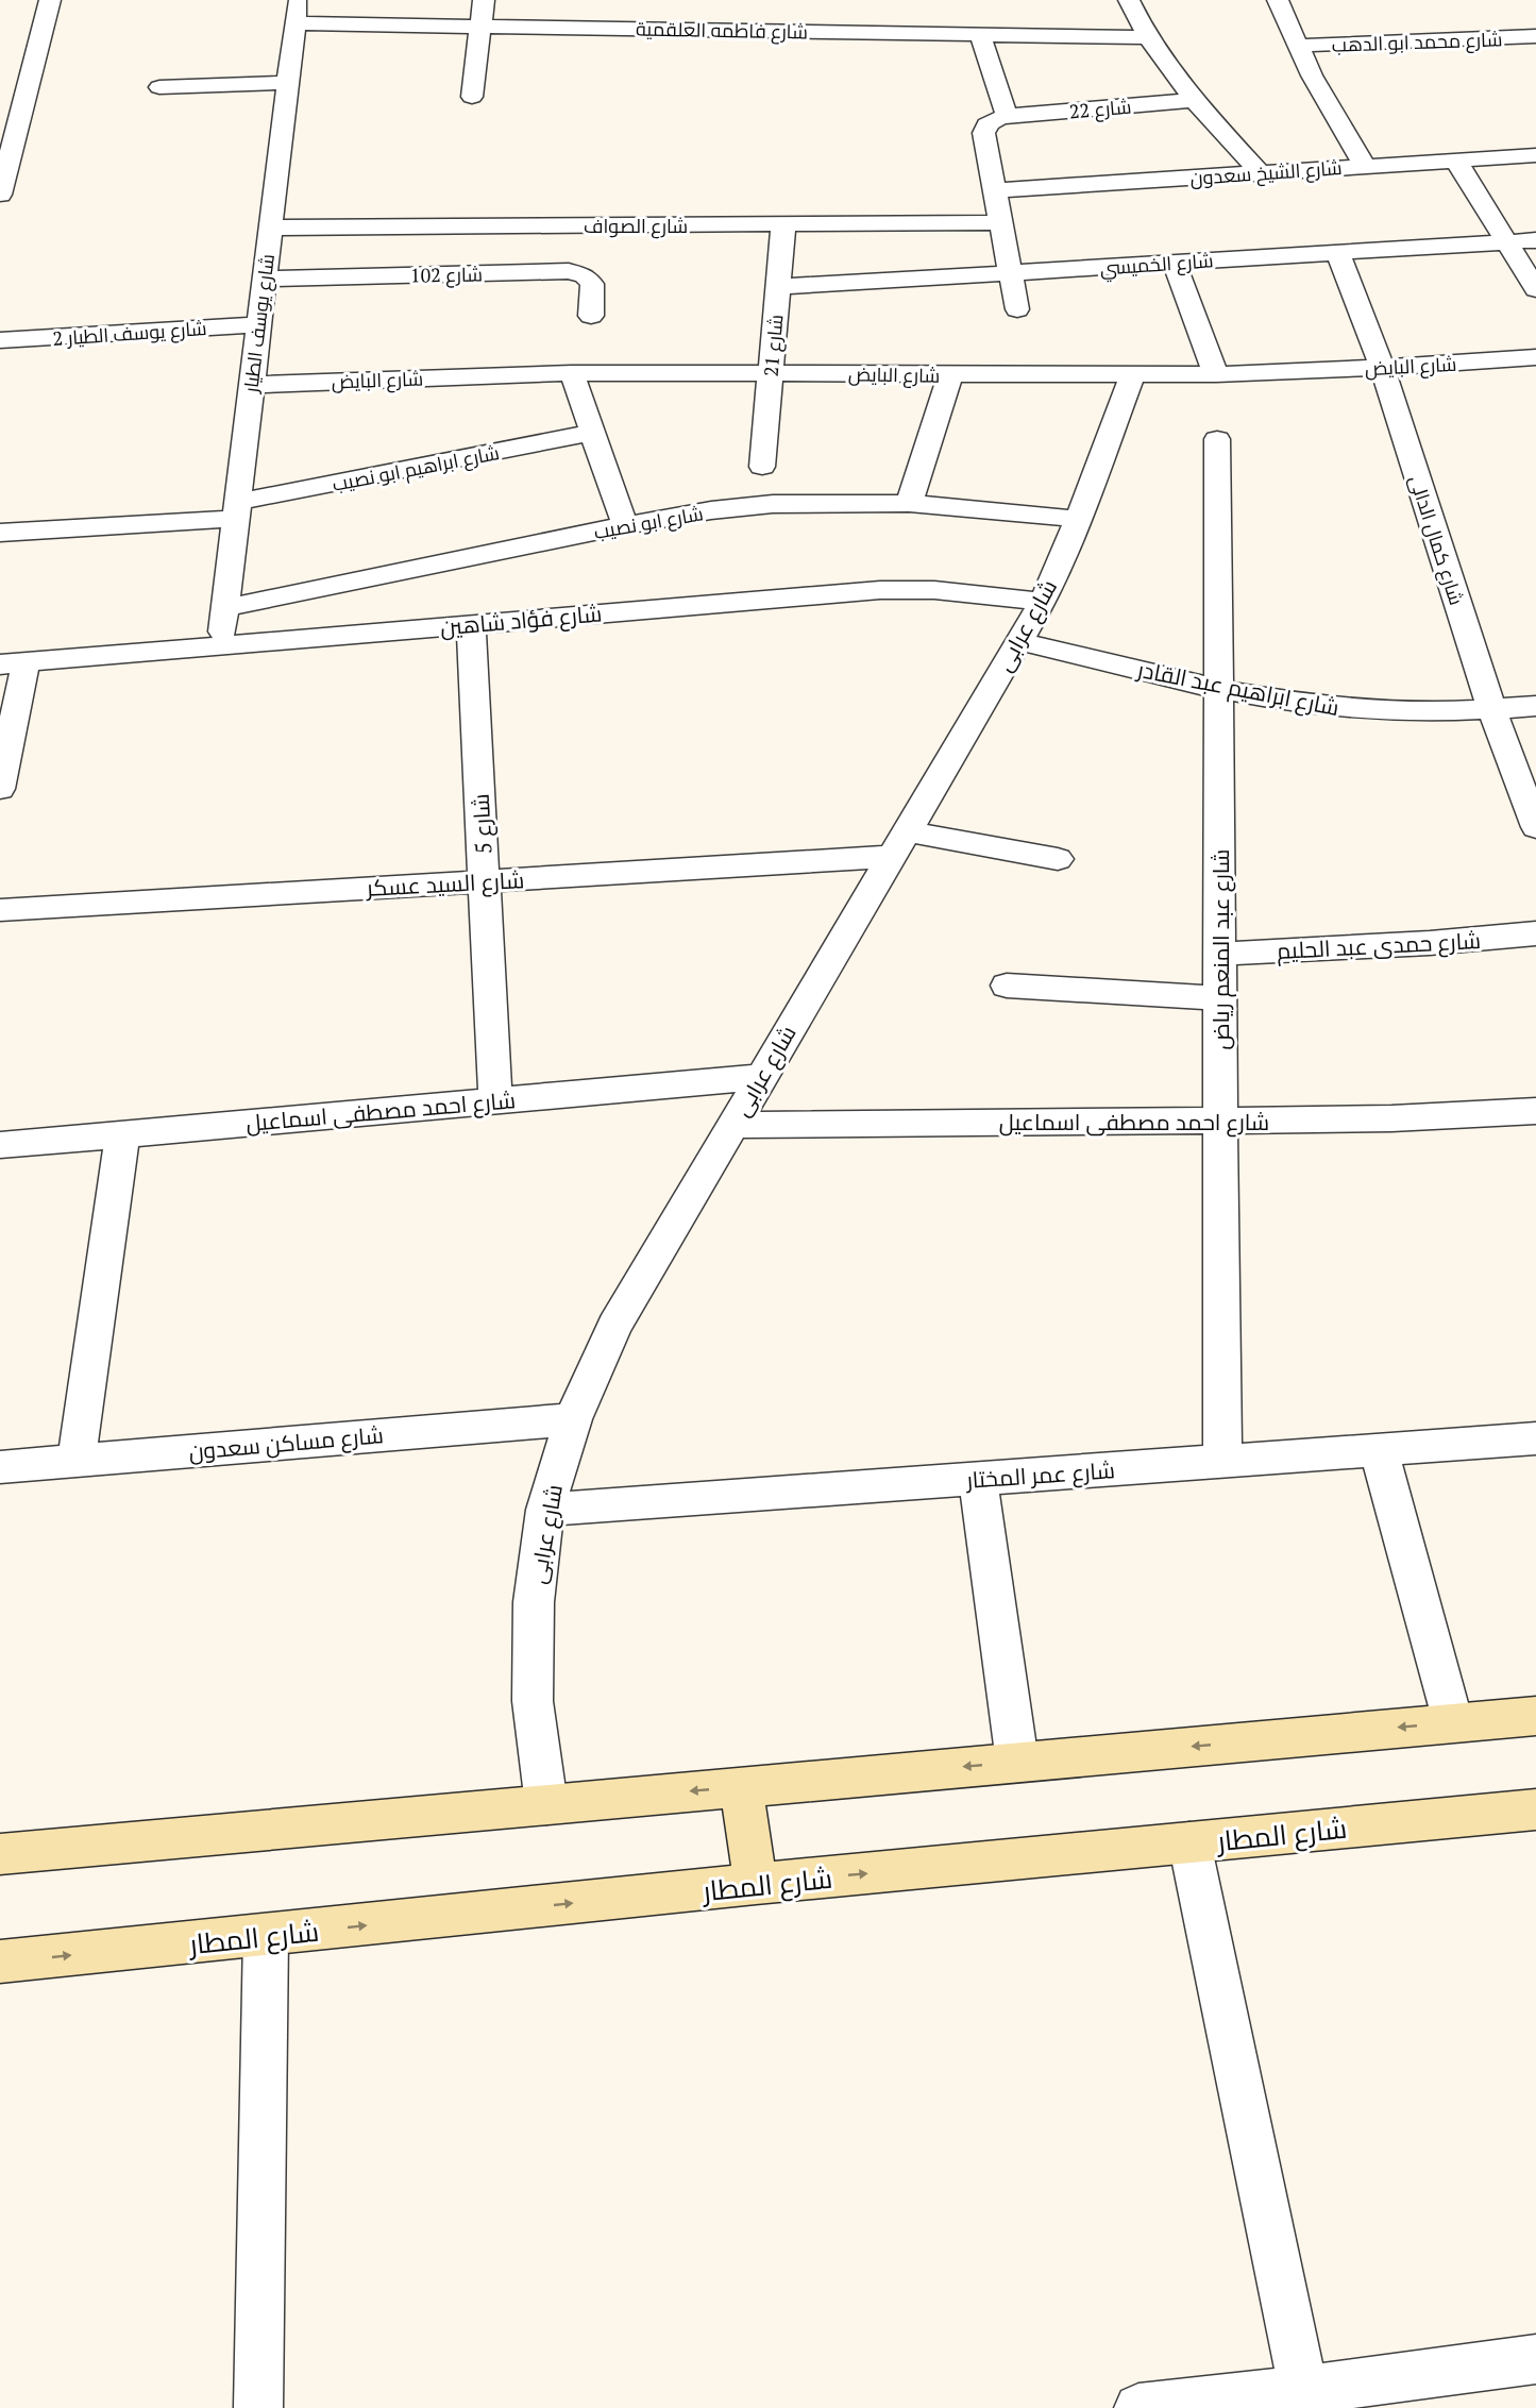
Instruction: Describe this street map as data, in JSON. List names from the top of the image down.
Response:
{
  "streets": {
    "street": [
      "شارع فاطمه العلقمية",
      "شارع محمد ابو الدهب",
      "شارع 22",
      "شارع الشيخ سعدون",
      "شارع الصواف",
      "شارع الخميسي",
      "شارع 102",
      "شارع يوسف الطيار",
      "شارع يوسف الطيار 2",
      "شارع 21",
      "شارع البايض",
      "شارع ابراهيم ابو نصيب",
      "شارع ابو نصيب",
      "شارع كمال الدالى",
      "شارع فؤاد شاهين",
      "شارع عرابى",
      "شارع ابراهيم عبد القادر",
      "شارع 5",
      "شارع السيد عسكر",
      "شارع حمدى عبد الحليم",
      "شارع عبد المنعم رياض",
      "شارع احمد مصطفى اسماعيل",
      "شارع مساكن سعدون",
      "شارع عمر المختار",
      "شارع المطار"
    ]
  },
  "crossings": [
    ["شارع فاطمه العلقمية", "شارع يوسف الطيار"],
    ["شارع الصواف", "شارع يوسف الطيار"],
    ["شارع الصواف", "شارع 21"],
    ["شارع الخميسي", "شارع 21"],
    ["شارع الخميسي", "شارع كمال الدالى"],
    ["شارع 102", "شارع يوسف الطيار"],
    ["شارع يوسف الطيار", "شارع يوسف الطيار 2"],
    ["شارع يوسف الطيار", "شارع البايض"],
    ["شارع يوسف الطيار", "شارع ابراهيم ابو نصيب"],
    ["شارع يوسف الطيار", "شارع ابو نصيب"],
    ["شارع يوسف الطيار", "شارع فؤاد شاهين"],
    ["شارع 21", "شارع البايض"],
    ["شارع البايض", "شارع كمال الدالى"],
    ["شارع البايض", "شارع عرابى"],
    ["شارع ابو نصيب", "شارع عرابى"],
    ["شارع كمال الدالى", "شارع ابراهيم عبد القادر"],
    ["شارع فؤاد شاهين", "شارع عرابى"],
    ["شارع فؤاد شاهين", "شارع 5"],
    ["شارع عرابى", "شارع ابراهيم عبد القادر"],
    ["شارع عرابى", "شارع السيد عسكر"],
    ["شارع عرابى", "شارع احمد مصطفى اسماعيل"],
    ["شارع عرابى", "شارع مساكن سعدون"],
    ["شارع عرابى", "شارع عمر المختار"],
    ["شارع ابراهيم عبد القادر", "شارع عبد المنعم رياض"],
    ["شارع 5", "شارع السيد عسكر"],
    ["شارع 5", "شارع احمد مصطفى اسماعيل"],
    ["شارع حمدى عبد الحليم", "شارع عبد المنعم رياض"],
    ["شارع عبد المنعم رياض", "شارع احمد مصطفى اسماعيل"],
    ["شارع عبد المنعم رياض", "شارع عمر المختار"]
  ]
}
